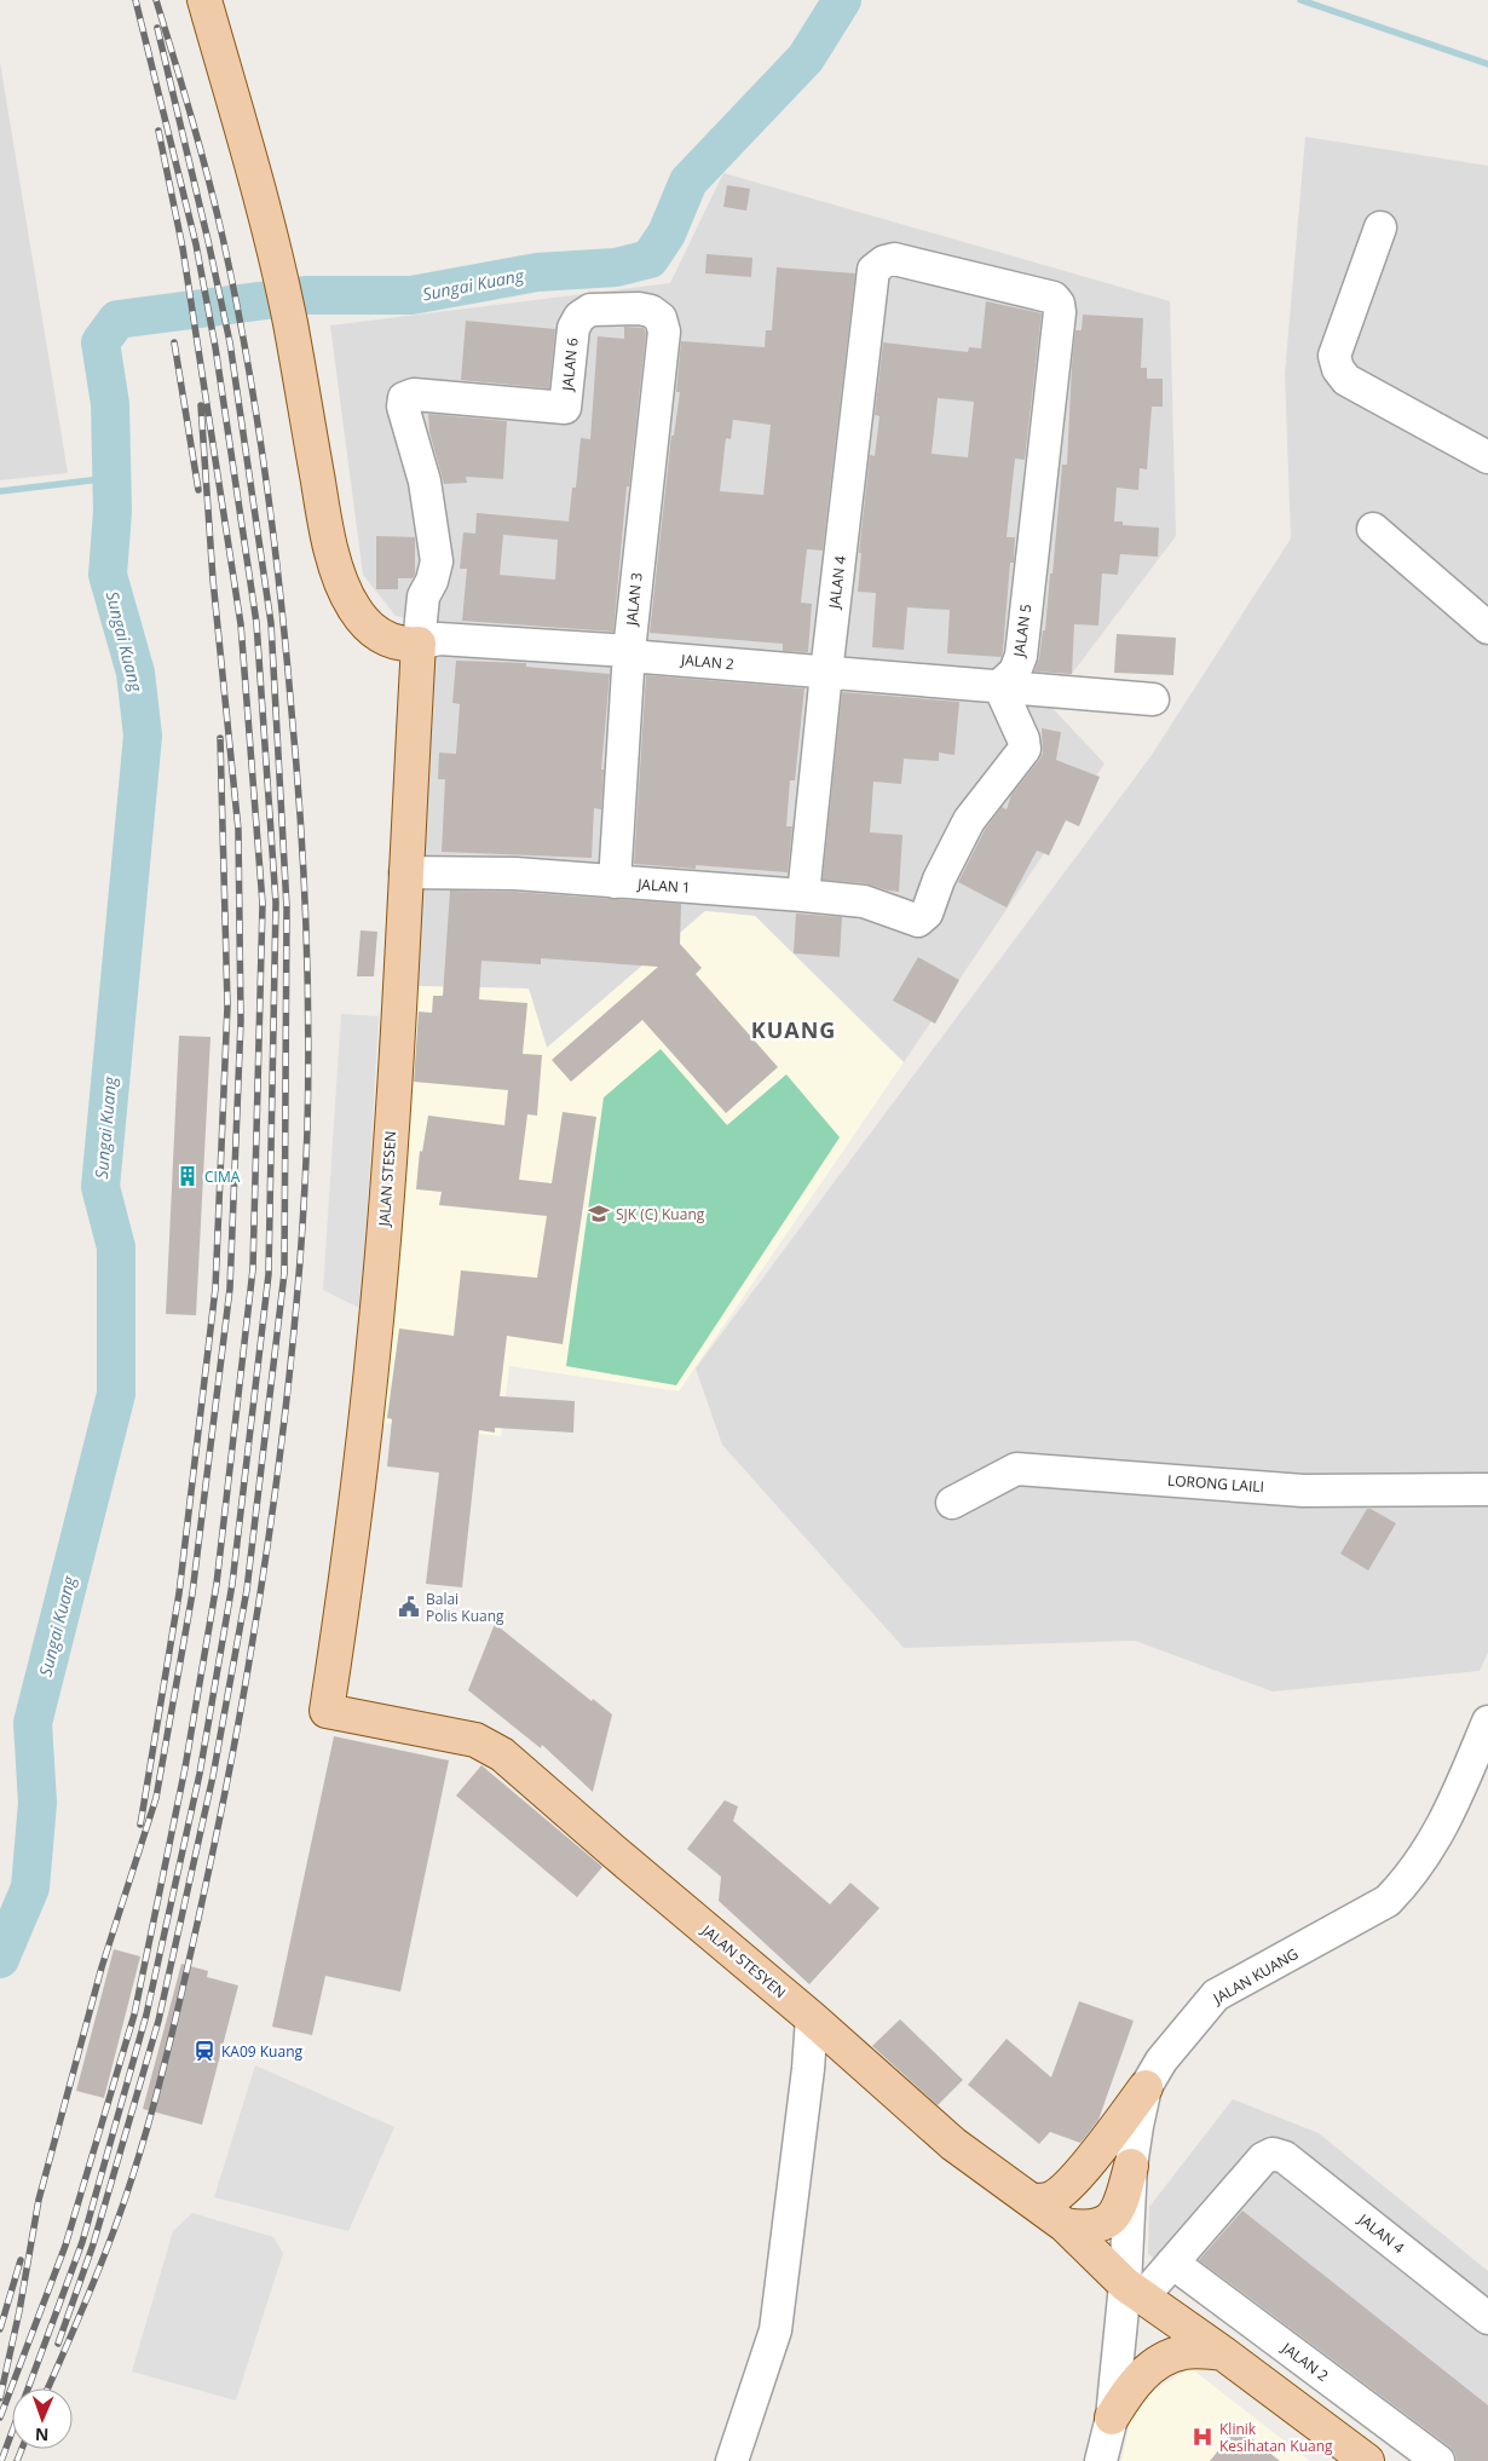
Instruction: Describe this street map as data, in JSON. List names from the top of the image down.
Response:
{
  "streets": {
    "main road": ["JALAN STESEN", "JALAN STESYEN"],
    "street": [
      "JALAN 6",
      "JALAN 4",
      "JALAN 3",
      "JALAN 5",
      "JALAN 2",
      "JALAN 1",
      "LORONG LAILI",
      "JALAN KUANG"
    ]
  },
  "crossings": [
    ["JALAN 6", "JALAN 3"],
    ["JALAN 6", "JALAN 2"],
    ["JALAN 6", "JALAN STESEN"],
    ["JALAN 4", "JALAN 5"],
    ["JALAN 4", "JALAN 2"],
    ["JALAN 4", "JALAN 1"],
    ["JALAN 3", "JALAN 2"],
    ["JALAN 3", "JALAN 1"],
    ["JALAN 5", "JALAN 2"],
    ["JALAN 5", "JALAN 1"],
    ["JALAN 2", "JALAN 1"],
    ["JALAN 2", "JALAN STESEN"],
    ["JALAN 1", "JALAN STESEN"],
    ["JALAN STESEN", "JALAN STESYEN"],
    ["JALAN STESYEN", "JALAN KUANG"]
  ],
  "districts": ["KUANG"],
  "water": ["Sungai Kuang"],
  "places": {
    "building": ["CIMA"],
    "school or university": ["SJK (C) Kuang"],
    "public building": ["Balai Polis Kuang"],
    "station": ["KA09 Kuang"],
    "hospital": ["Klinik Kesihatan Kuang"]
  },
  "north": "bottom"
}
